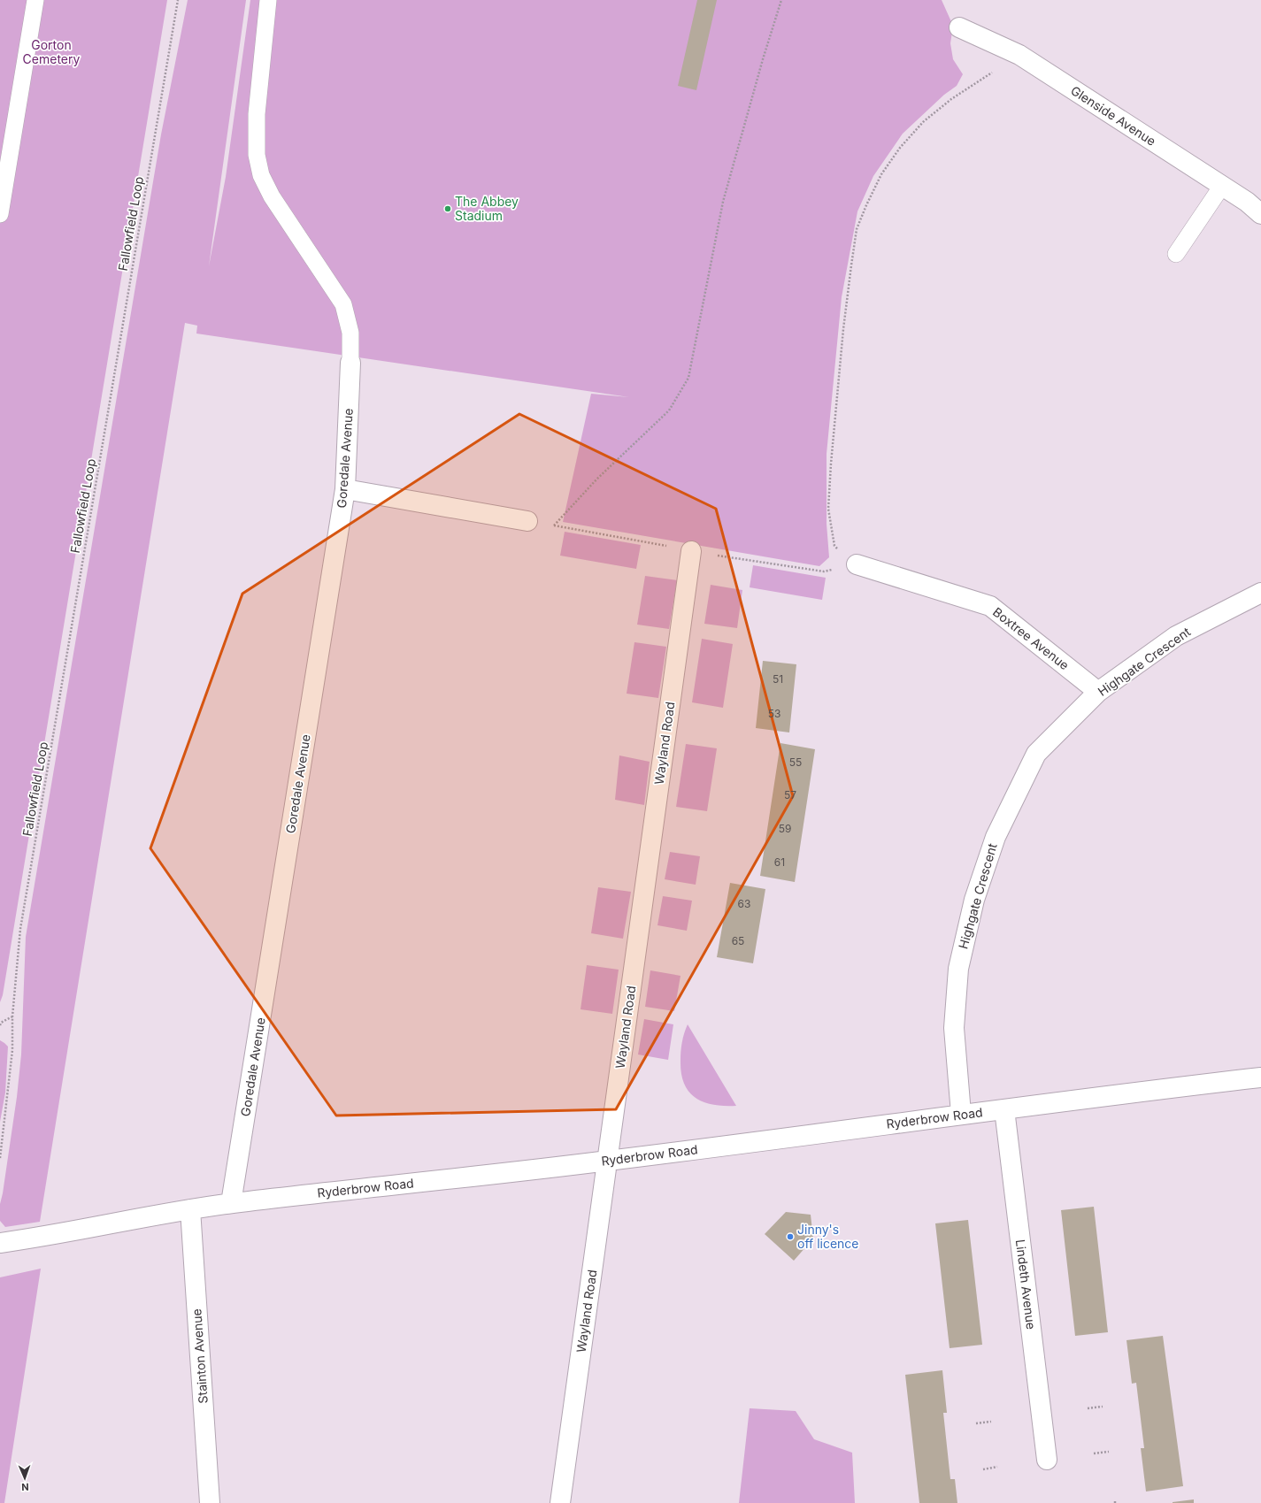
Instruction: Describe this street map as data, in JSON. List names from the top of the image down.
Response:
{
  "streets": {
    "street": [
      "Glenside Avenue",
      "Goredale Avenue",
      "Boxtree Avenue",
      "Highgate Crescent",
      "Wayland Road",
      "Ryderbrow Road",
      "Lindeth Avenue",
      "Stainton Avenue"
    ],
    "path": ["Fallowfield Loop"]
  },
  "crossings": [
    ["Goredale Avenue", "Ryderbrow Road"],
    ["Boxtree Avenue", "Highgate Crescent"],
    ["Highgate Crescent", "Ryderbrow Road"],
    ["Wayland Road", "Ryderbrow Road"],
    ["Ryderbrow Road", "Lindeth Avenue"],
    ["Ryderbrow Road", "Stainton Avenue"]
  ],
  "parks": ["Gorton Cemetery"],
  "places": ["The Abbey Stadium", "Jinny's off licence"],
  "house_numbers": [
    "51",
    "53",
    "55",
    "57",
    "59",
    "61",
    "63",
    "65"
  ],
  "north": "bottom"
}
